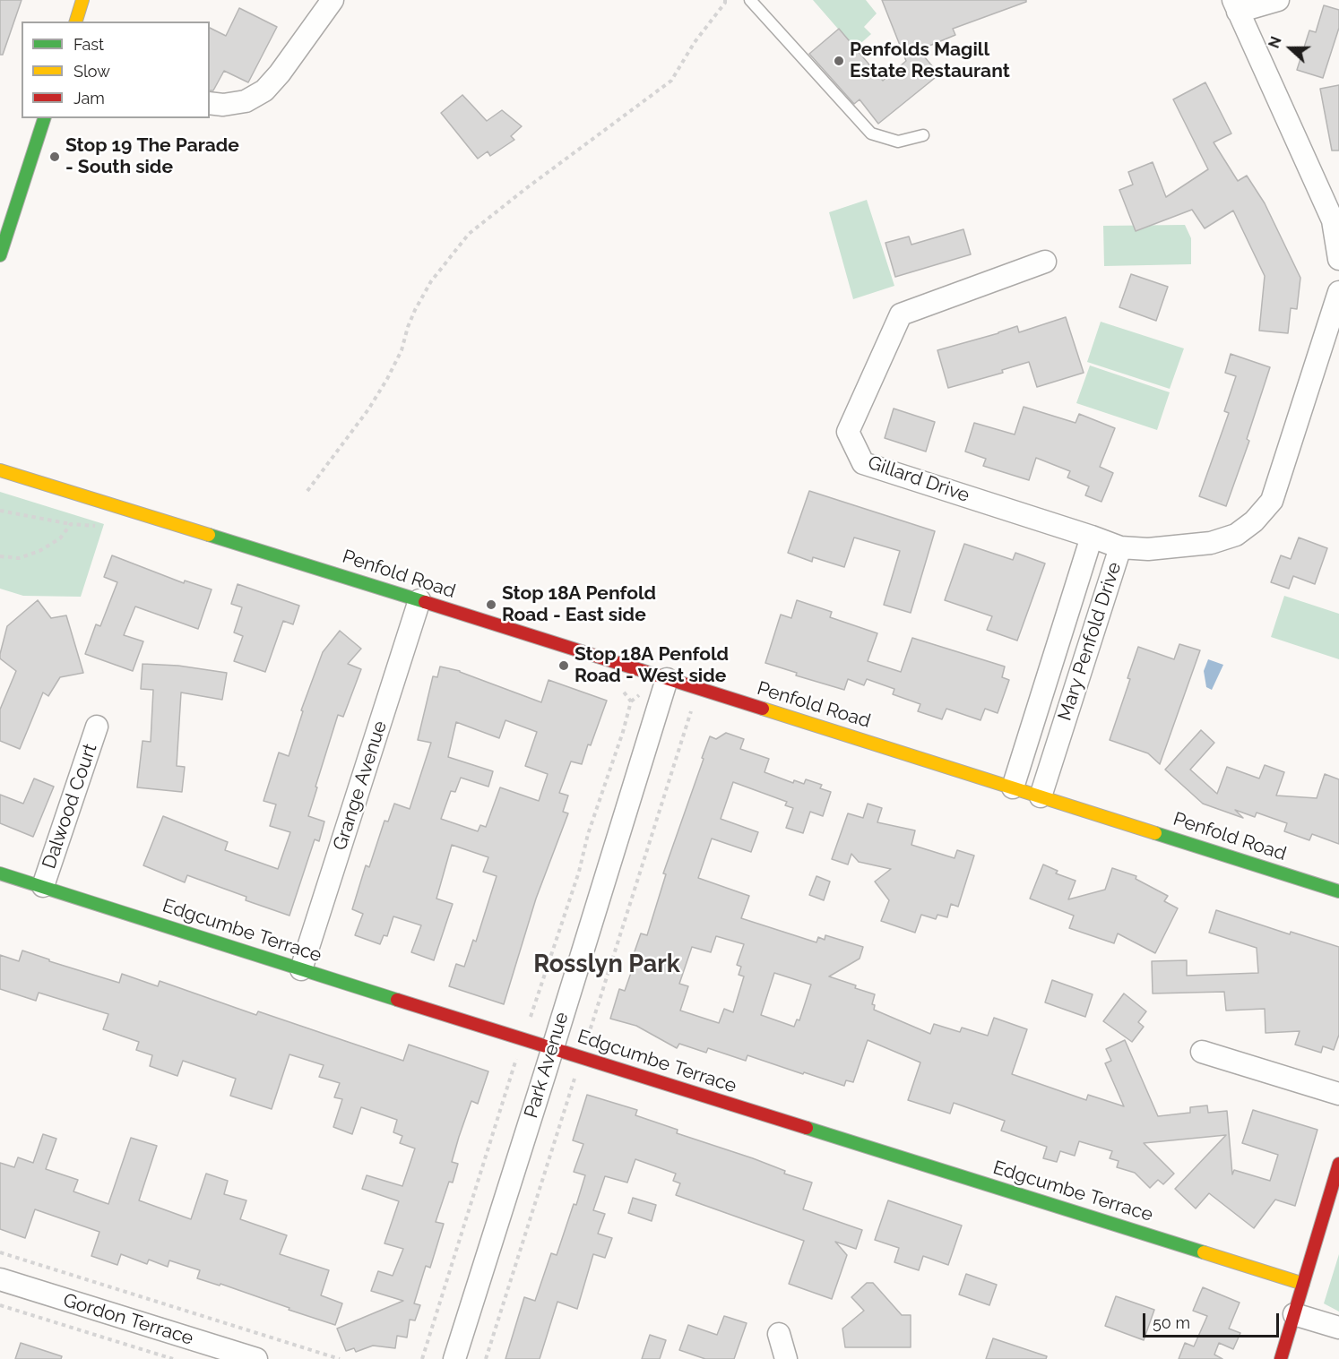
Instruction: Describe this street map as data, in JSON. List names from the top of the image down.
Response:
{
  "streets": {
    "main road": ["Penfold Road", "Edgcumbe Terrace"],
    "street": [
      "Gillard Drive",
      "Mary Penfold Drive",
      "Grange Avenue",
      "Dalwood Court",
      "Park Avenue",
      "Gordon Terrace"
    ]
  },
  "crossings": [
    ["Gillard Drive", "Mary Penfold Drive"],
    ["Penfold Road", "Mary Penfold Drive"],
    ["Penfold Road", "Grange Avenue"],
    ["Penfold Road", "Park Avenue"],
    ["Grange Avenue", "Edgcumbe Terrace"],
    ["Dalwood Court", "Edgcumbe Terrace"],
    ["Edgcumbe Terrace", "Park Avenue"]
  ],
  "districts": ["Rosslyn Park"],
  "places": [
    "Penfolds Magill Estate Restaurant",
    "Stop 19 The Parade - South side",
    "Stop 18A Penfold Road - East side",
    "Stop 18A Penfold Road - West side"
  ],
  "legend": ["Fast", "Slow", "Jam"],
  "scale_bar": "50 m",
  "north": "left"
}
